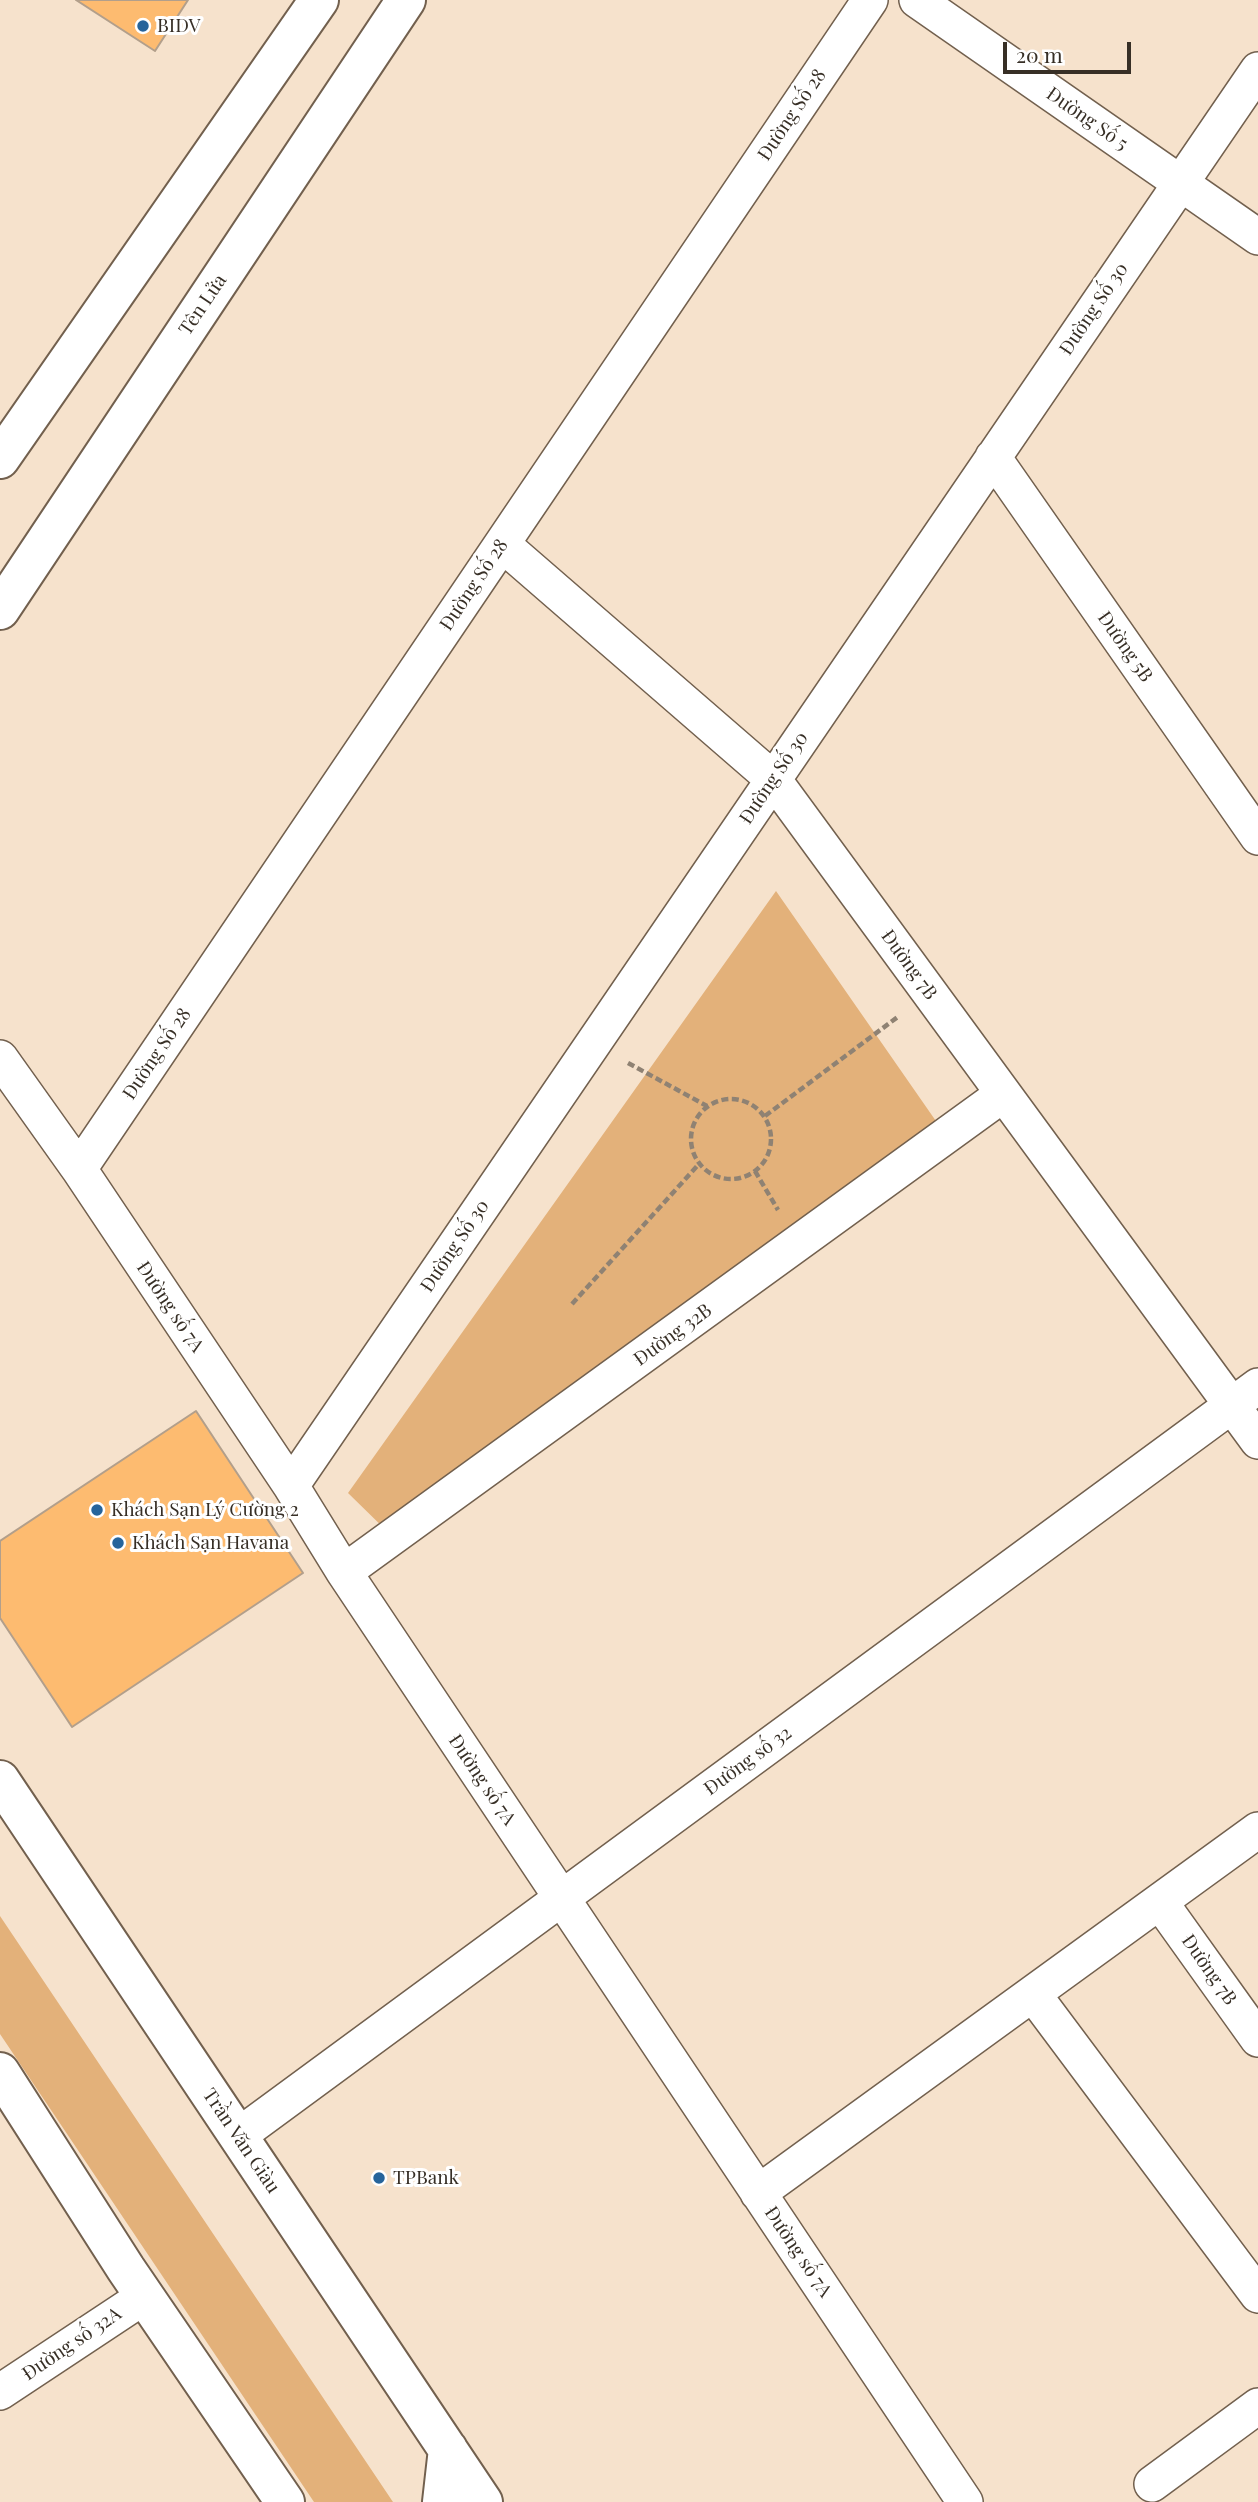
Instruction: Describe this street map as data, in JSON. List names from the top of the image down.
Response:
{
  "streets": {
    "main road": ["Tên Lửa", "Trần Văn Giàu"],
    "street": [
      "Đường Số 28",
      "Đường Số 5",
      "Đường Số 30",
      "Đường 5B",
      "Đường 7B",
      "Đường số 7A",
      "Đường 32B",
      "Đường số 32",
      "Đường số 32A"
    ]
  },
  "crossings": [
    ["Đường Số 28", "Đường 7B"],
    ["Đường Số 28", "Đường số 7A"],
    ["Đường Số 5", "Đường Số 30"],
    ["Đường Số 30", "Đường 5B"],
    ["Đường Số 30", "Đường 7B"],
    ["Đường Số 30", "Đường số 7A"],
    ["Đường 7B", "Đường 32B"],
    ["Đường 7B", "Đường số 32"],
    ["Đường số 7A", "Đường 32B"],
    ["Đường số 7A", "Đường số 32"],
    ["Đường số 32", "Trần Văn Giàu"]
  ],
  "places": [
    "BIDV",
    "Khách Sạn Lý Cường 2",
    "Khách Sạn Havana",
    "TPBank"
  ],
  "scale_bar": "20 m"
}
